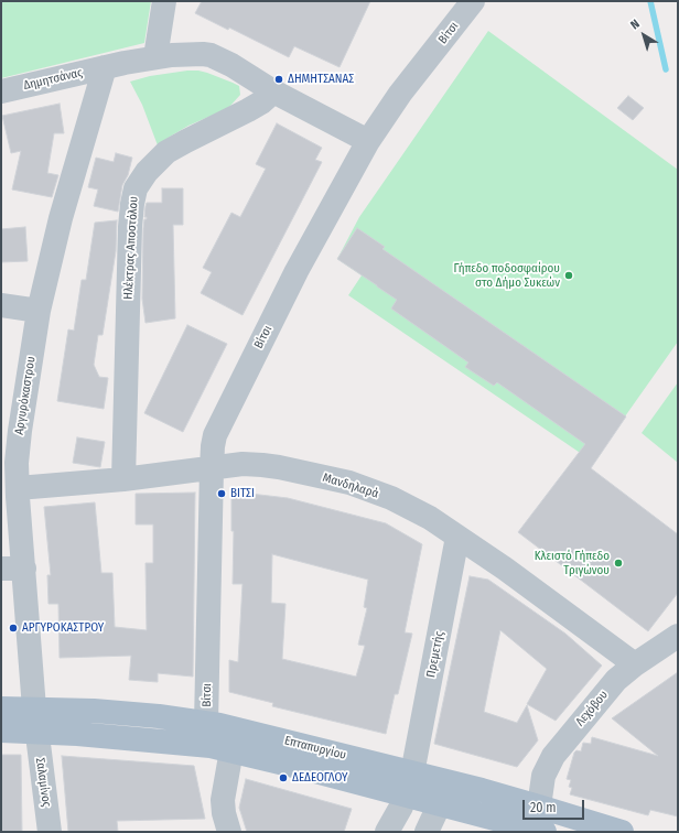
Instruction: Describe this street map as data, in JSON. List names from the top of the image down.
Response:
{
  "streets": {
    "main road": ["Επταπυργίου"],
    "street": [
      "Βίτσι",
      "Δημητσάνας",
      "Ηλέκτρας Αποστόλου",
      "Αργυρόκαστρου",
      "Μανδηλαρά",
      "Πρεμετής",
      "Λεχόβου",
      "Σαλαμίνος"
    ]
  },
  "crossings": [
    ["Βίτσι", "Δημητσάνας"],
    ["Βίτσι", "Μανδηλαρά"],
    ["Βίτσι", "Επταπυργίου"],
    ["Δημητσάνας", "Ηλέκτρας Αποστόλου"],
    ["Δημητσάνας", "Αργυρόκαστρου"],
    ["Ηλέκτρας Αποστόλου", "Μανδηλαρά"],
    ["Αργυρόκαστρου", "Μανδηλαρά"],
    ["Αργυρόκαστρου", "Επταπυργίου"],
    ["Αργυρόκαστρου", "Σαλαμίνος"],
    ["Μανδηλαρά", "Πρεμετής"],
    ["Μανδηλαρά", "Λεχόβου"],
    ["Πρεμετής", "Επταπυργίου"],
    ["Λεχόβου", "Επταπυργίου"],
    ["Επταπυργίου", "Σαλαμίνος"]
  ],
  "places": [
    "ΔΗΜΗΤΣΑΝΑΣ",
    "Γήπεδο ποδοσφαίρου στο Δήμο Συκεών",
    "ΒΙΤΣΙ",
    "Κλειστό Γήπεδο Τριγώνου",
    "ΑΡΓΥΡΟΚΑΣΤΡΟΥ",
    "ΔΕΔΕΟΓΛΟΥ"
  ],
  "scale_bar": "20 m",
  "north": "top left"
}
